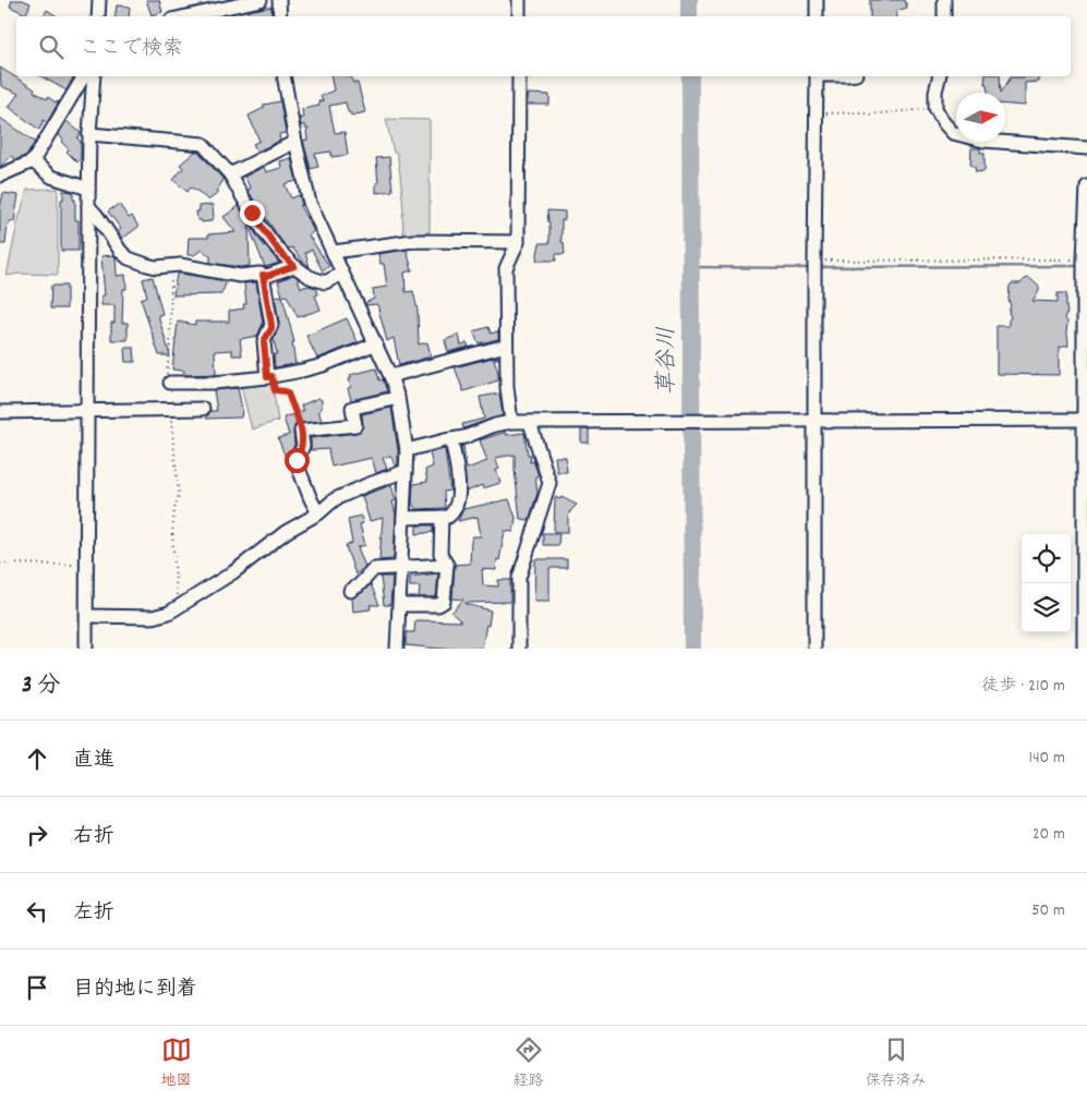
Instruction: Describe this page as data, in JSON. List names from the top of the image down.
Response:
{
  "water": ["草谷川"],
  "north": "right",
  "page": {
    "search": "ここで検索",
    "heading": ["3 分", "徒歩 · 210 m"],
    "list": [
      ["直進", "140 m"],
      ["右折", "20 m"],
      ["左折", "50 m"],
      "目的地に到着"
    ],
    "nav": ["地図", "経路", "保存済み"]
  }
}
